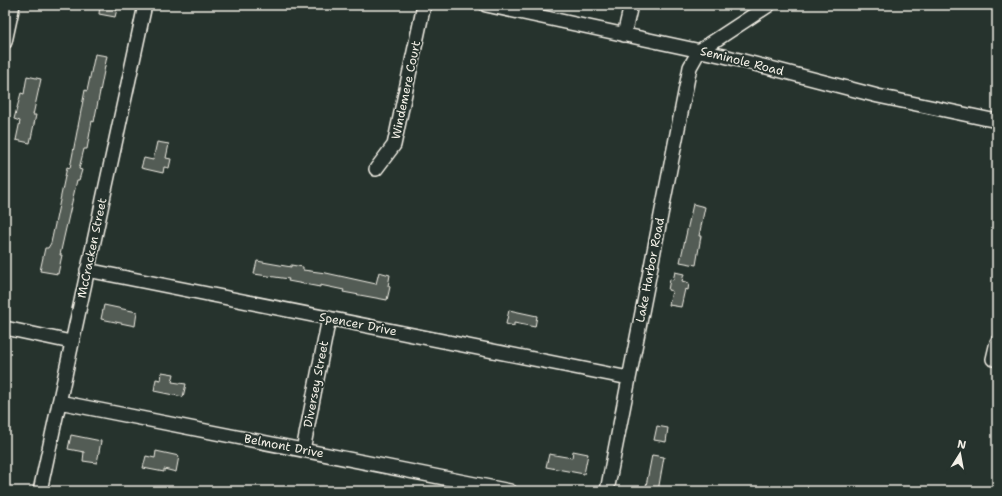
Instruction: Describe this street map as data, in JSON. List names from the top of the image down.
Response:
{
  "streets": {
    "street": [
      "Seminole Road",
      "Windemere Court",
      "McCracken Street",
      "Lake Harbor Road",
      "Spencer Drive",
      "Diversey Street",
      "Belmont Drive"
    ]
  },
  "crossings": [
    ["Seminole Road", "Lake Harbor Road"],
    ["McCracken Street", "Spencer Drive"],
    ["McCracken Street", "Belmont Drive"],
    ["Lake Harbor Road", "Spencer Drive"],
    ["Spencer Drive", "Diversey Street"],
    ["Diversey Street", "Belmont Drive"]
  ],
  "north": "top"
}
